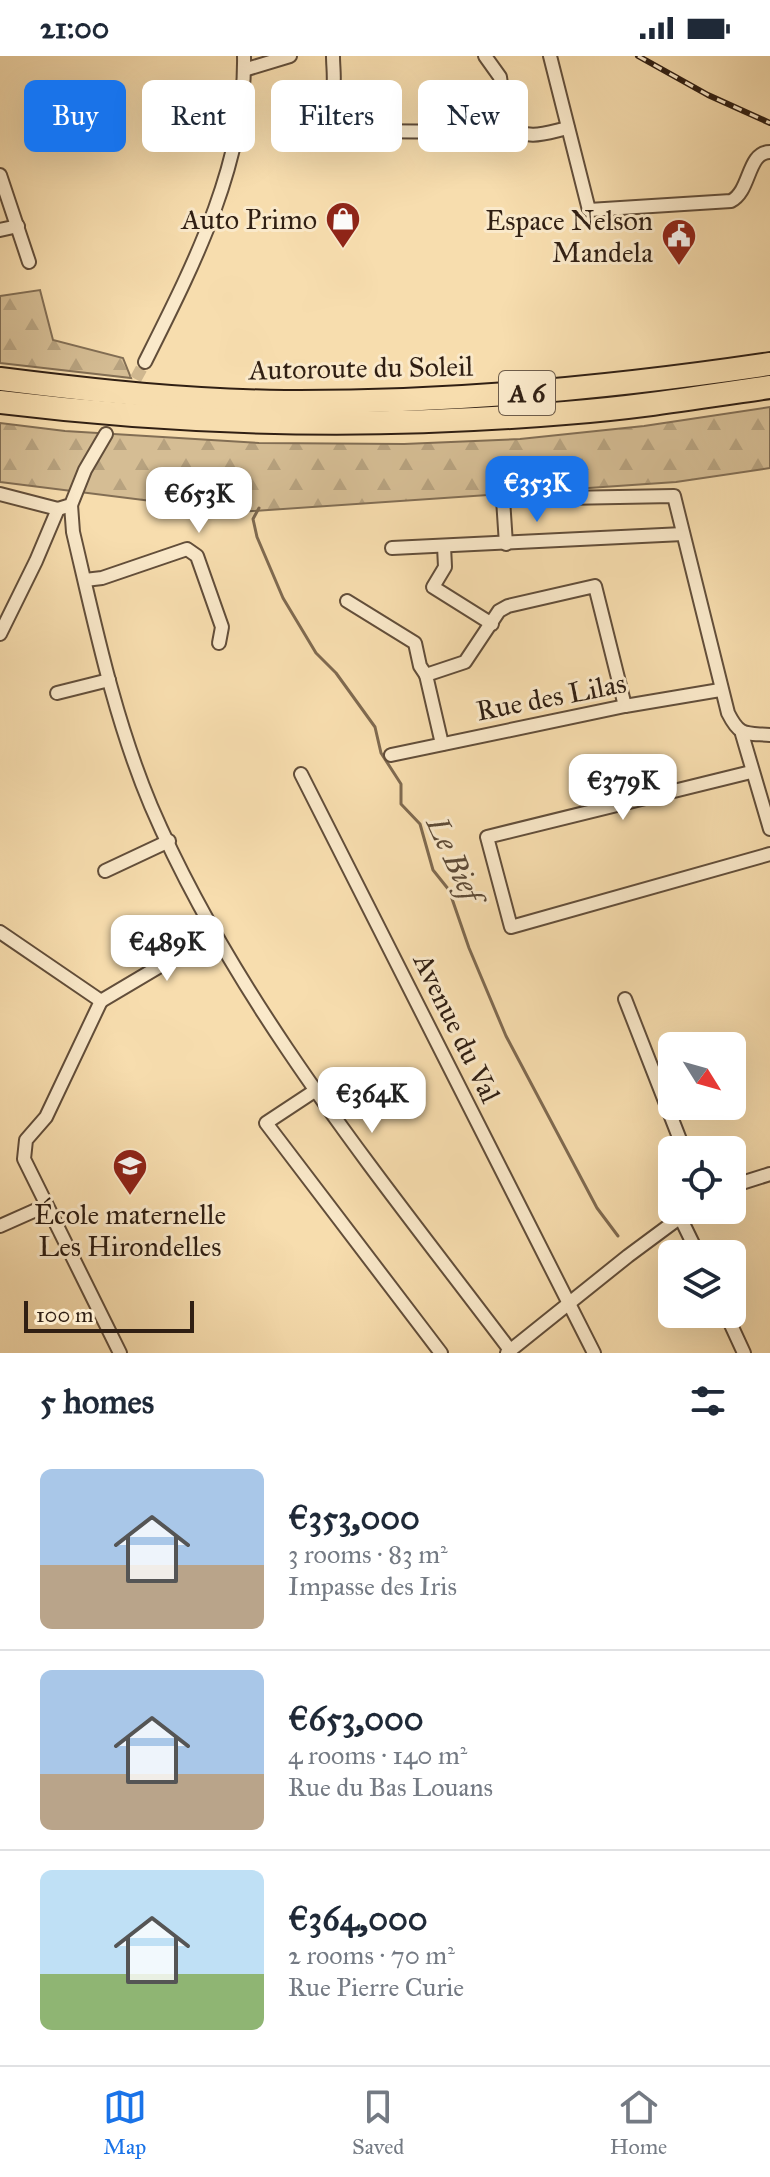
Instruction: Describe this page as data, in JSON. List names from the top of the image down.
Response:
{
  "streets": {
    "highway": ["Autoroute du Soleil", "A 6"],
    "street": ["Rue des Lilas", "Avenue du Val"]
  },
  "water": ["Le Bief"],
  "places": {
    "shop": ["Auto Primo"],
    "public building": ["Espace Nelson Mandela"],
    "school or university": ["École maternelle Les Hirondelles"]
  },
  "scale_bar": "100 m",
  "north": "bottom right",
  "page": {
    "status": "21:00",
    "chip": [
      "Buy",
      "Rent",
      "Filters",
      "New"
    ],
    "price": [
      "€353K",
      "€653K",
      "€379K",
      "€489K",
      "€364K"
    ],
    "scale": "100 m",
    "heading": "5 homes",
    "list": [
      {
        "name": "€353,000",
        "note": "3 rooms · 83 m² · Impasse des Iris"
      },
      {
        "name": "€653,000",
        "note": "4 rooms · 140 m² · Rue du Bas Louans"
      },
      {
        "name": "€364,000",
        "note": "2 rooms · 70 m² · Rue Pierre Curie"
      }
    ],
    "tabs": ["Map", "Saved", "Home"]
  }
}
